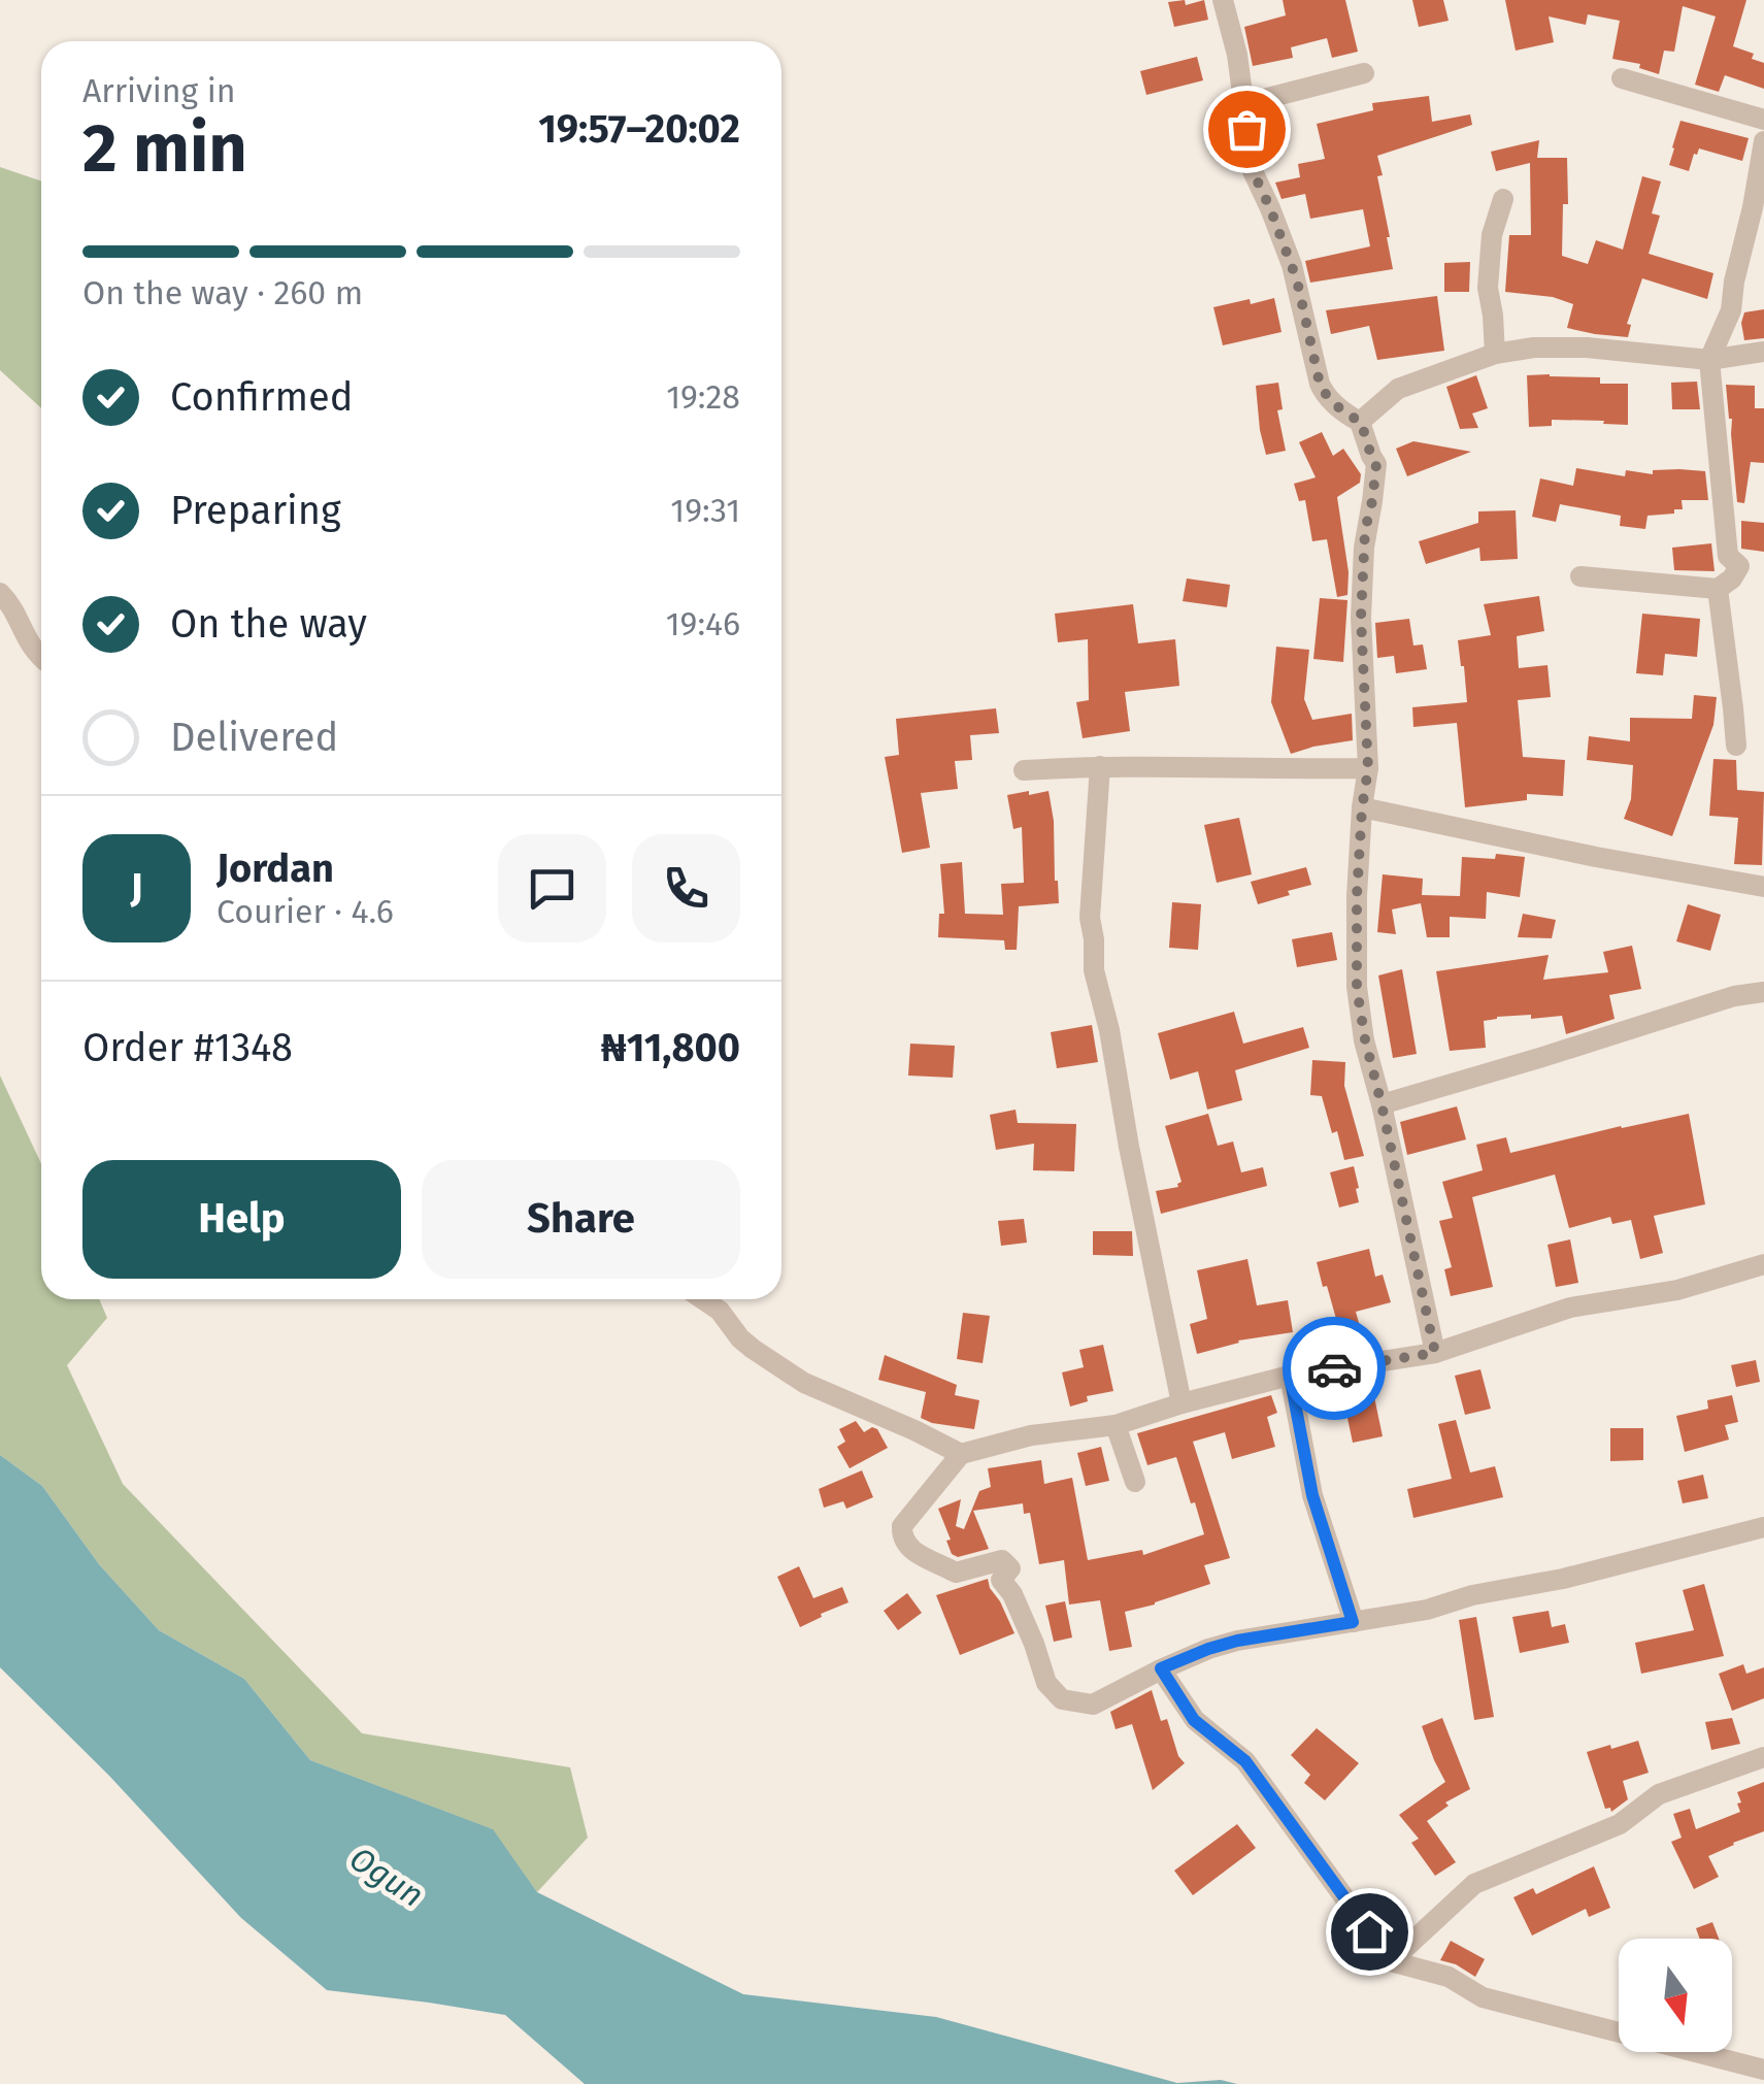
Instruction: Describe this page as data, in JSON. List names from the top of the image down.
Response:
{
  "water": ["Ogun"],
  "north": "bottom",
  "page": {
    "heading": ["2 min", "Arriving in", "19:57–20:02"],
    "panel": [
      "Jordan",
      "Courier · 4.6",
      "Order #1348",
      "₦11,800"
    ],
    "bar": "On the way · 260 m",
    "list": [
      ["Confirmed", "19:28"],
      ["Preparing", "19:31"],
      ["On the way", "19:46"],
      "Delivered"
    ],
    "round": "J",
    "buttons": ["Help", "Share"]
  }
}
